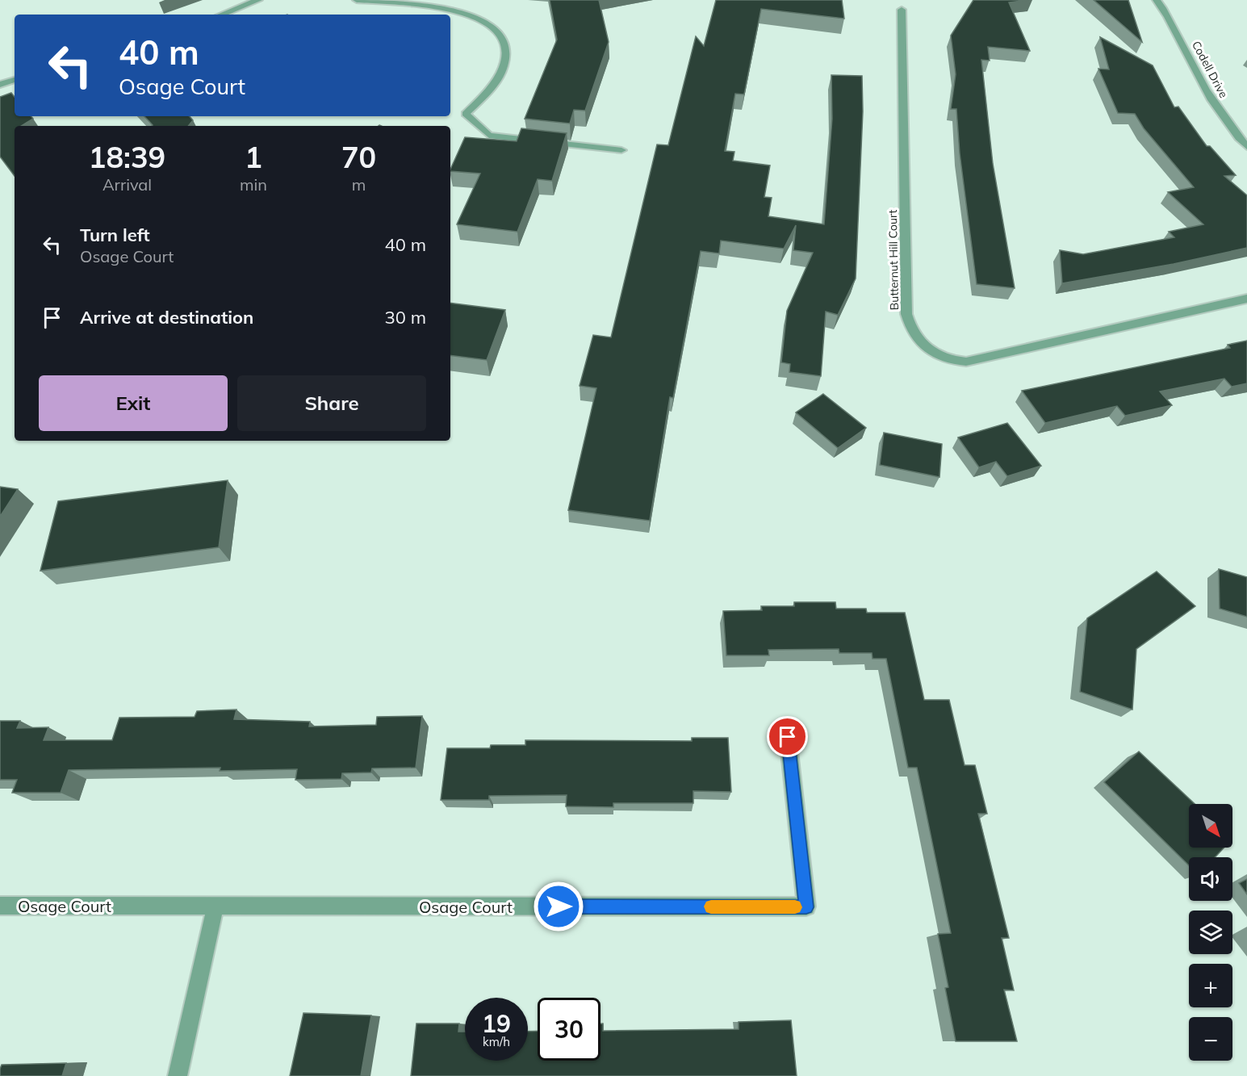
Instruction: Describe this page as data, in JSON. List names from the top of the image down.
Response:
{
  "streets": {
    "street": ["Codell Drive", "Butternut Hill Court", "Osage Court"]
  },
  "north": "bottom right",
  "page": {
    "turn": ["40 m", "Osage Court"],
    "eta": [
      "18:39",
      "Arrival",
      "1",
      "min",
      "70",
      "m"
    ],
    "list": [
      {
        "name": "Turn left",
        "note": "Osage Court",
        "value": "40 m"
      },
      {
        "name": "Arrive at destination",
        "value": "30 m"
      }
    ],
    "buttons": ["Exit", "Share"],
    "map_buttons": ["+", "−"],
    "speed": "19 km/h",
    "limit": "30"
  }
}
